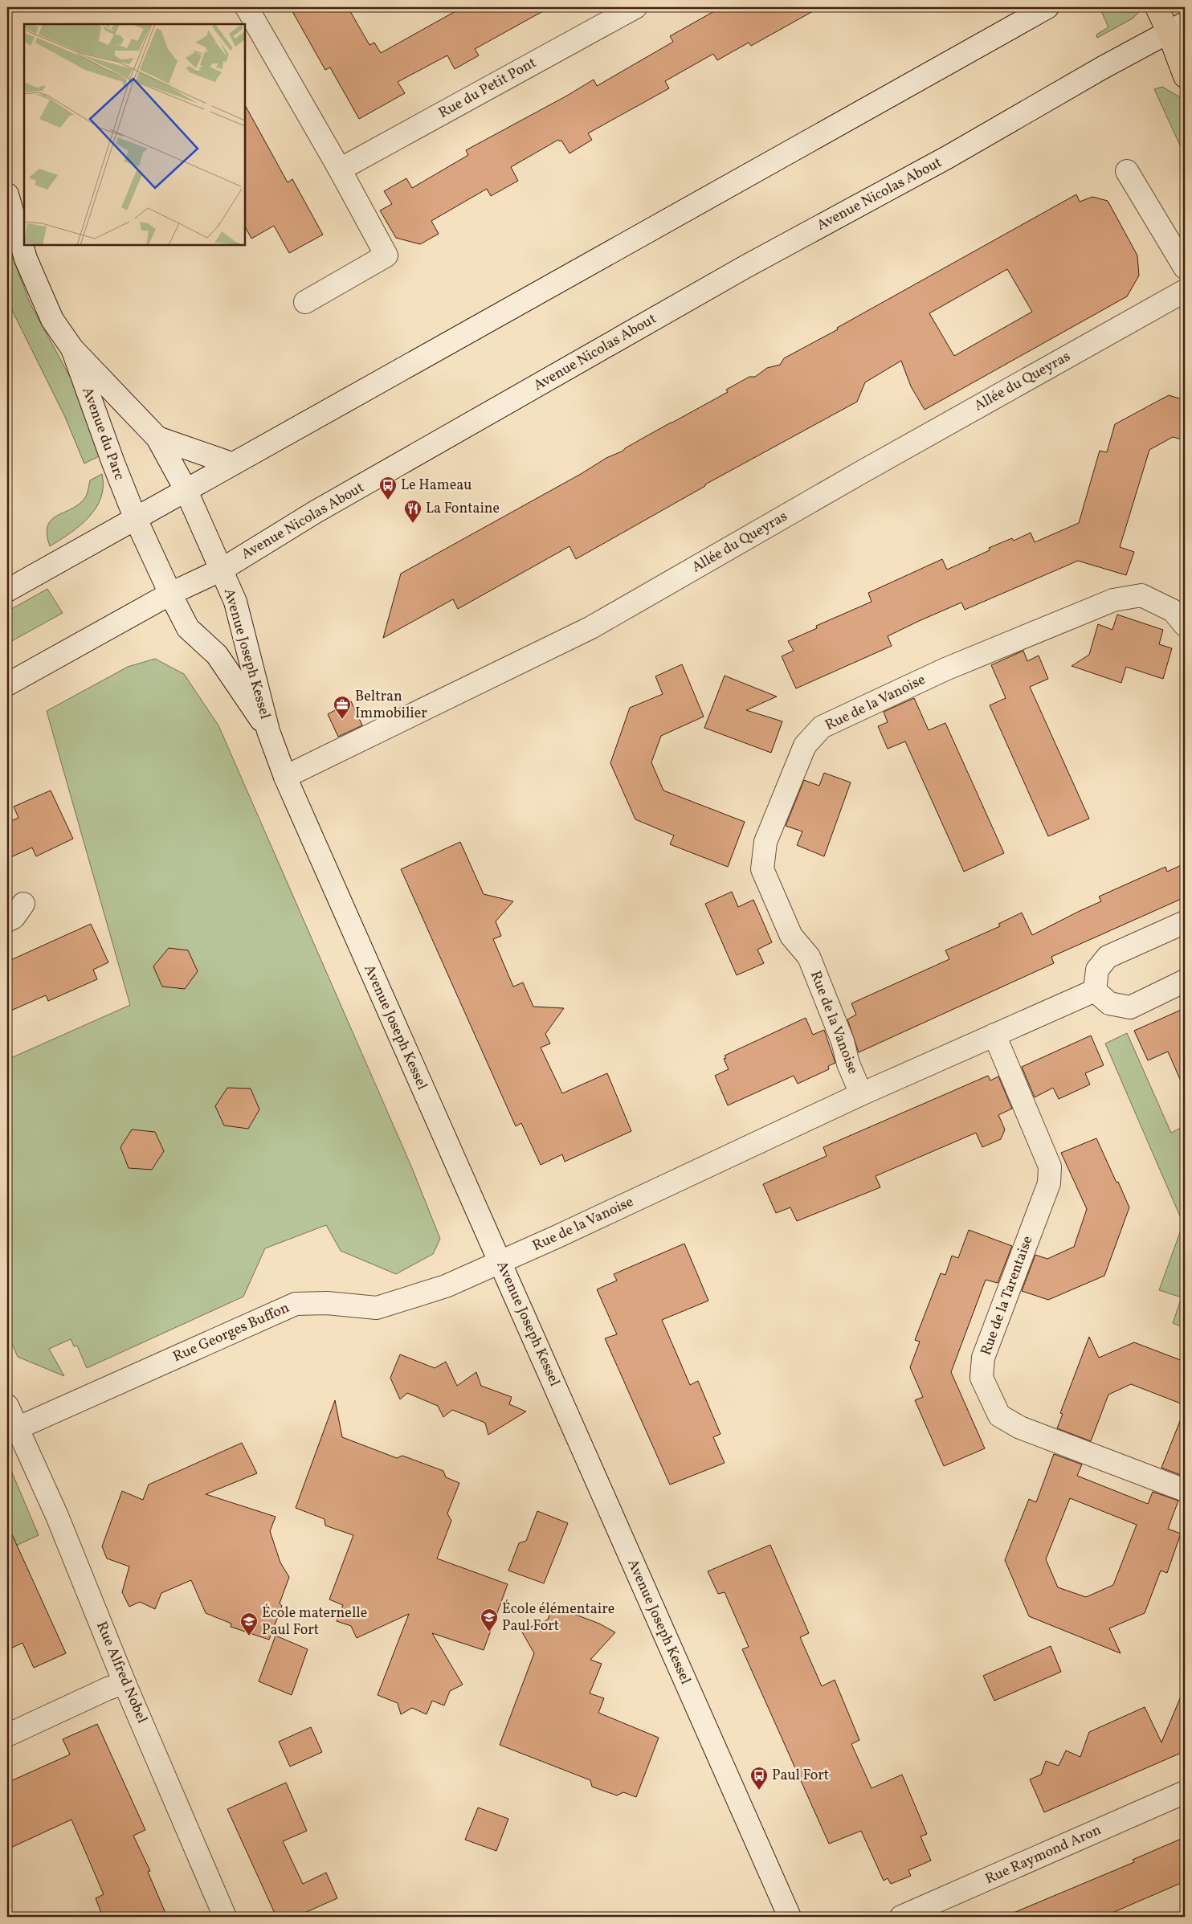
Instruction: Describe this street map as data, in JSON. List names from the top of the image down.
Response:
{
  "streets": {
    "street": [
      "Rue du Petit Pont",
      "Avenue Nicolas About",
      "Allée du Queyras",
      "Avenue du Parc",
      "Avenue Joseph Kessel",
      "Rue de la Vanoise",
      "Rue de la Tarentaise",
      "Rue Georges Buffon",
      "Rue Alfred Nobel",
      "Rue Raymond Aron"
    ]
  },
  "crossings": [
    ["Avenue Nicolas About", "Avenue Joseph Kessel"],
    ["Allée du Queyras", "Avenue Joseph Kessel"],
    ["Avenue du Parc", "Avenue Joseph Kessel"],
    ["Avenue Joseph Kessel", "Rue de la Vanoise"],
    ["Avenue Joseph Kessel", "Rue Georges Buffon"],
    ["Rue de la Vanoise", "Rue de la Tarentaise"],
    ["Rue de la Vanoise", "Rue Georges Buffon"],
    ["Rue Georges Buffon", "Rue Alfred Nobel"]
  ],
  "places": {
    "bus stop": ["Le Hameau", "Paul Fort"],
    "restaurant": ["La Fontaine"],
    "office": ["Beltran Immobilier"],
    "school or university": ["École élémentaire Paul Fort", "École maternelle Paul Fort"]
  }
}
